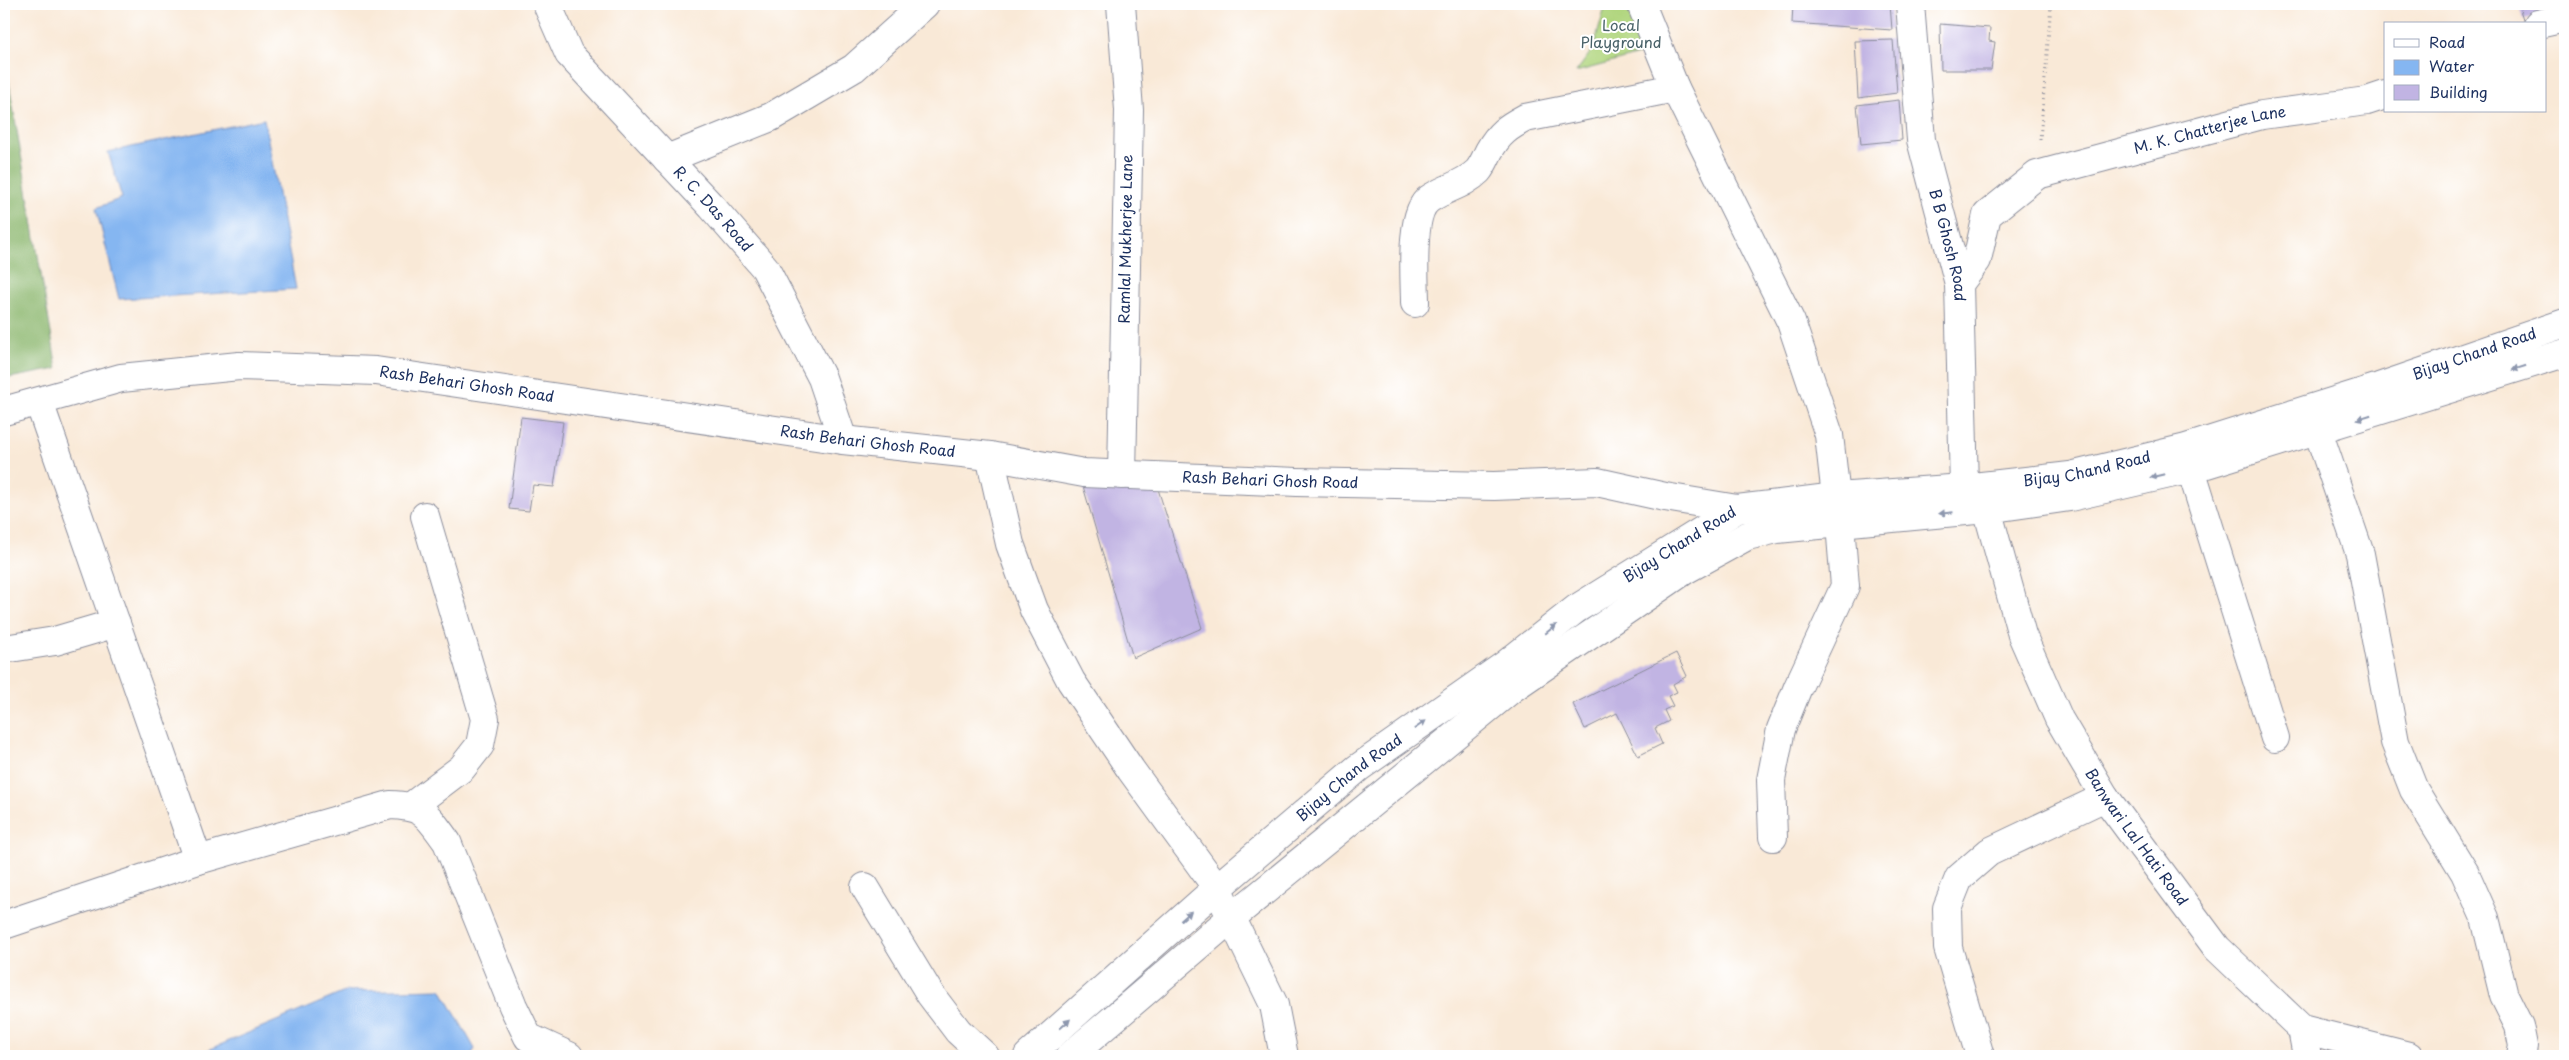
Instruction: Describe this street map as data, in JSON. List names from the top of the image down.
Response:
{
  "streets": {
    "street": [
      "M. K. Chatterjee Lane",
      "R. C. Das Road",
      "Ramlal Mukherjee Lane",
      "B B Ghosh Road",
      "Bijay Chand Road",
      "Rash Behari Ghosh Road",
      "Banwari Lal Hati Road"
    ]
  },
  "crossings": [
    ["M. K. Chatterjee Lane", "B B Ghosh Road"],
    ["R. C. Das Road", "Rash Behari Ghosh Road"],
    ["Ramlal Mukherjee Lane", "Rash Behari Ghosh Road"],
    ["B B Ghosh Road", "Bijay Chand Road"],
    ["Bijay Chand Road", "Rash Behari Ghosh Road"],
    ["Bijay Chand Road", "Banwari Lal Hati Road"]
  ],
  "parks": ["Local Playground"],
  "legend": ["Road", "Water", "Building"]
}
